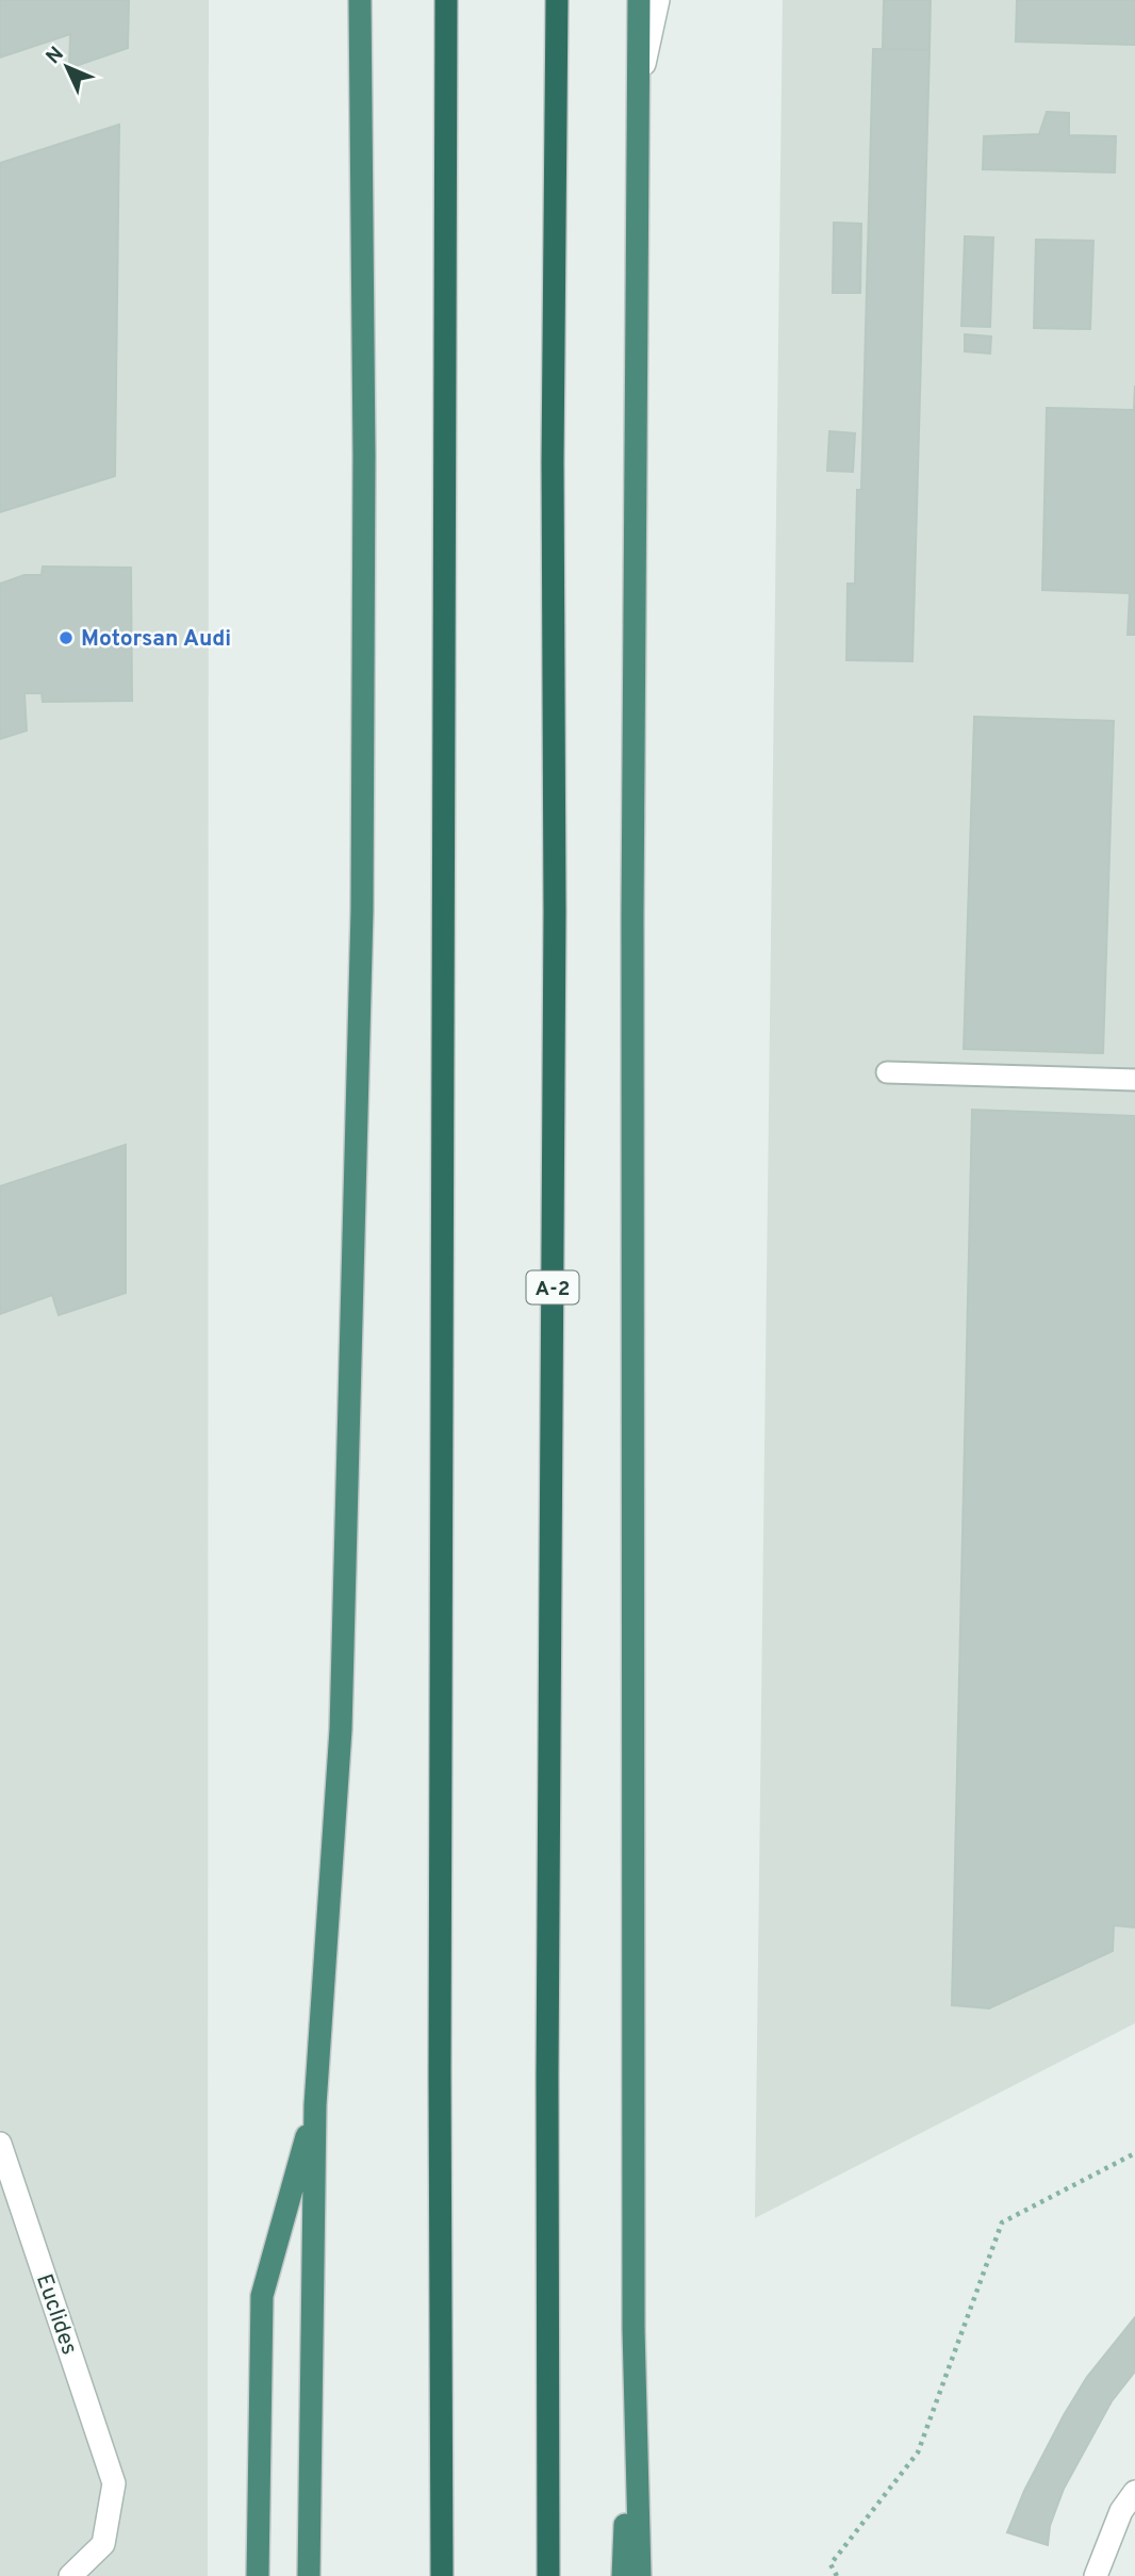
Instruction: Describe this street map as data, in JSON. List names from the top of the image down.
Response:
{
  "streets": {
    "highway": ["A-2"],
    "street": ["Euclides"]
  },
  "places": ["Motorsan Audi"],
  "north": "top left"
}
